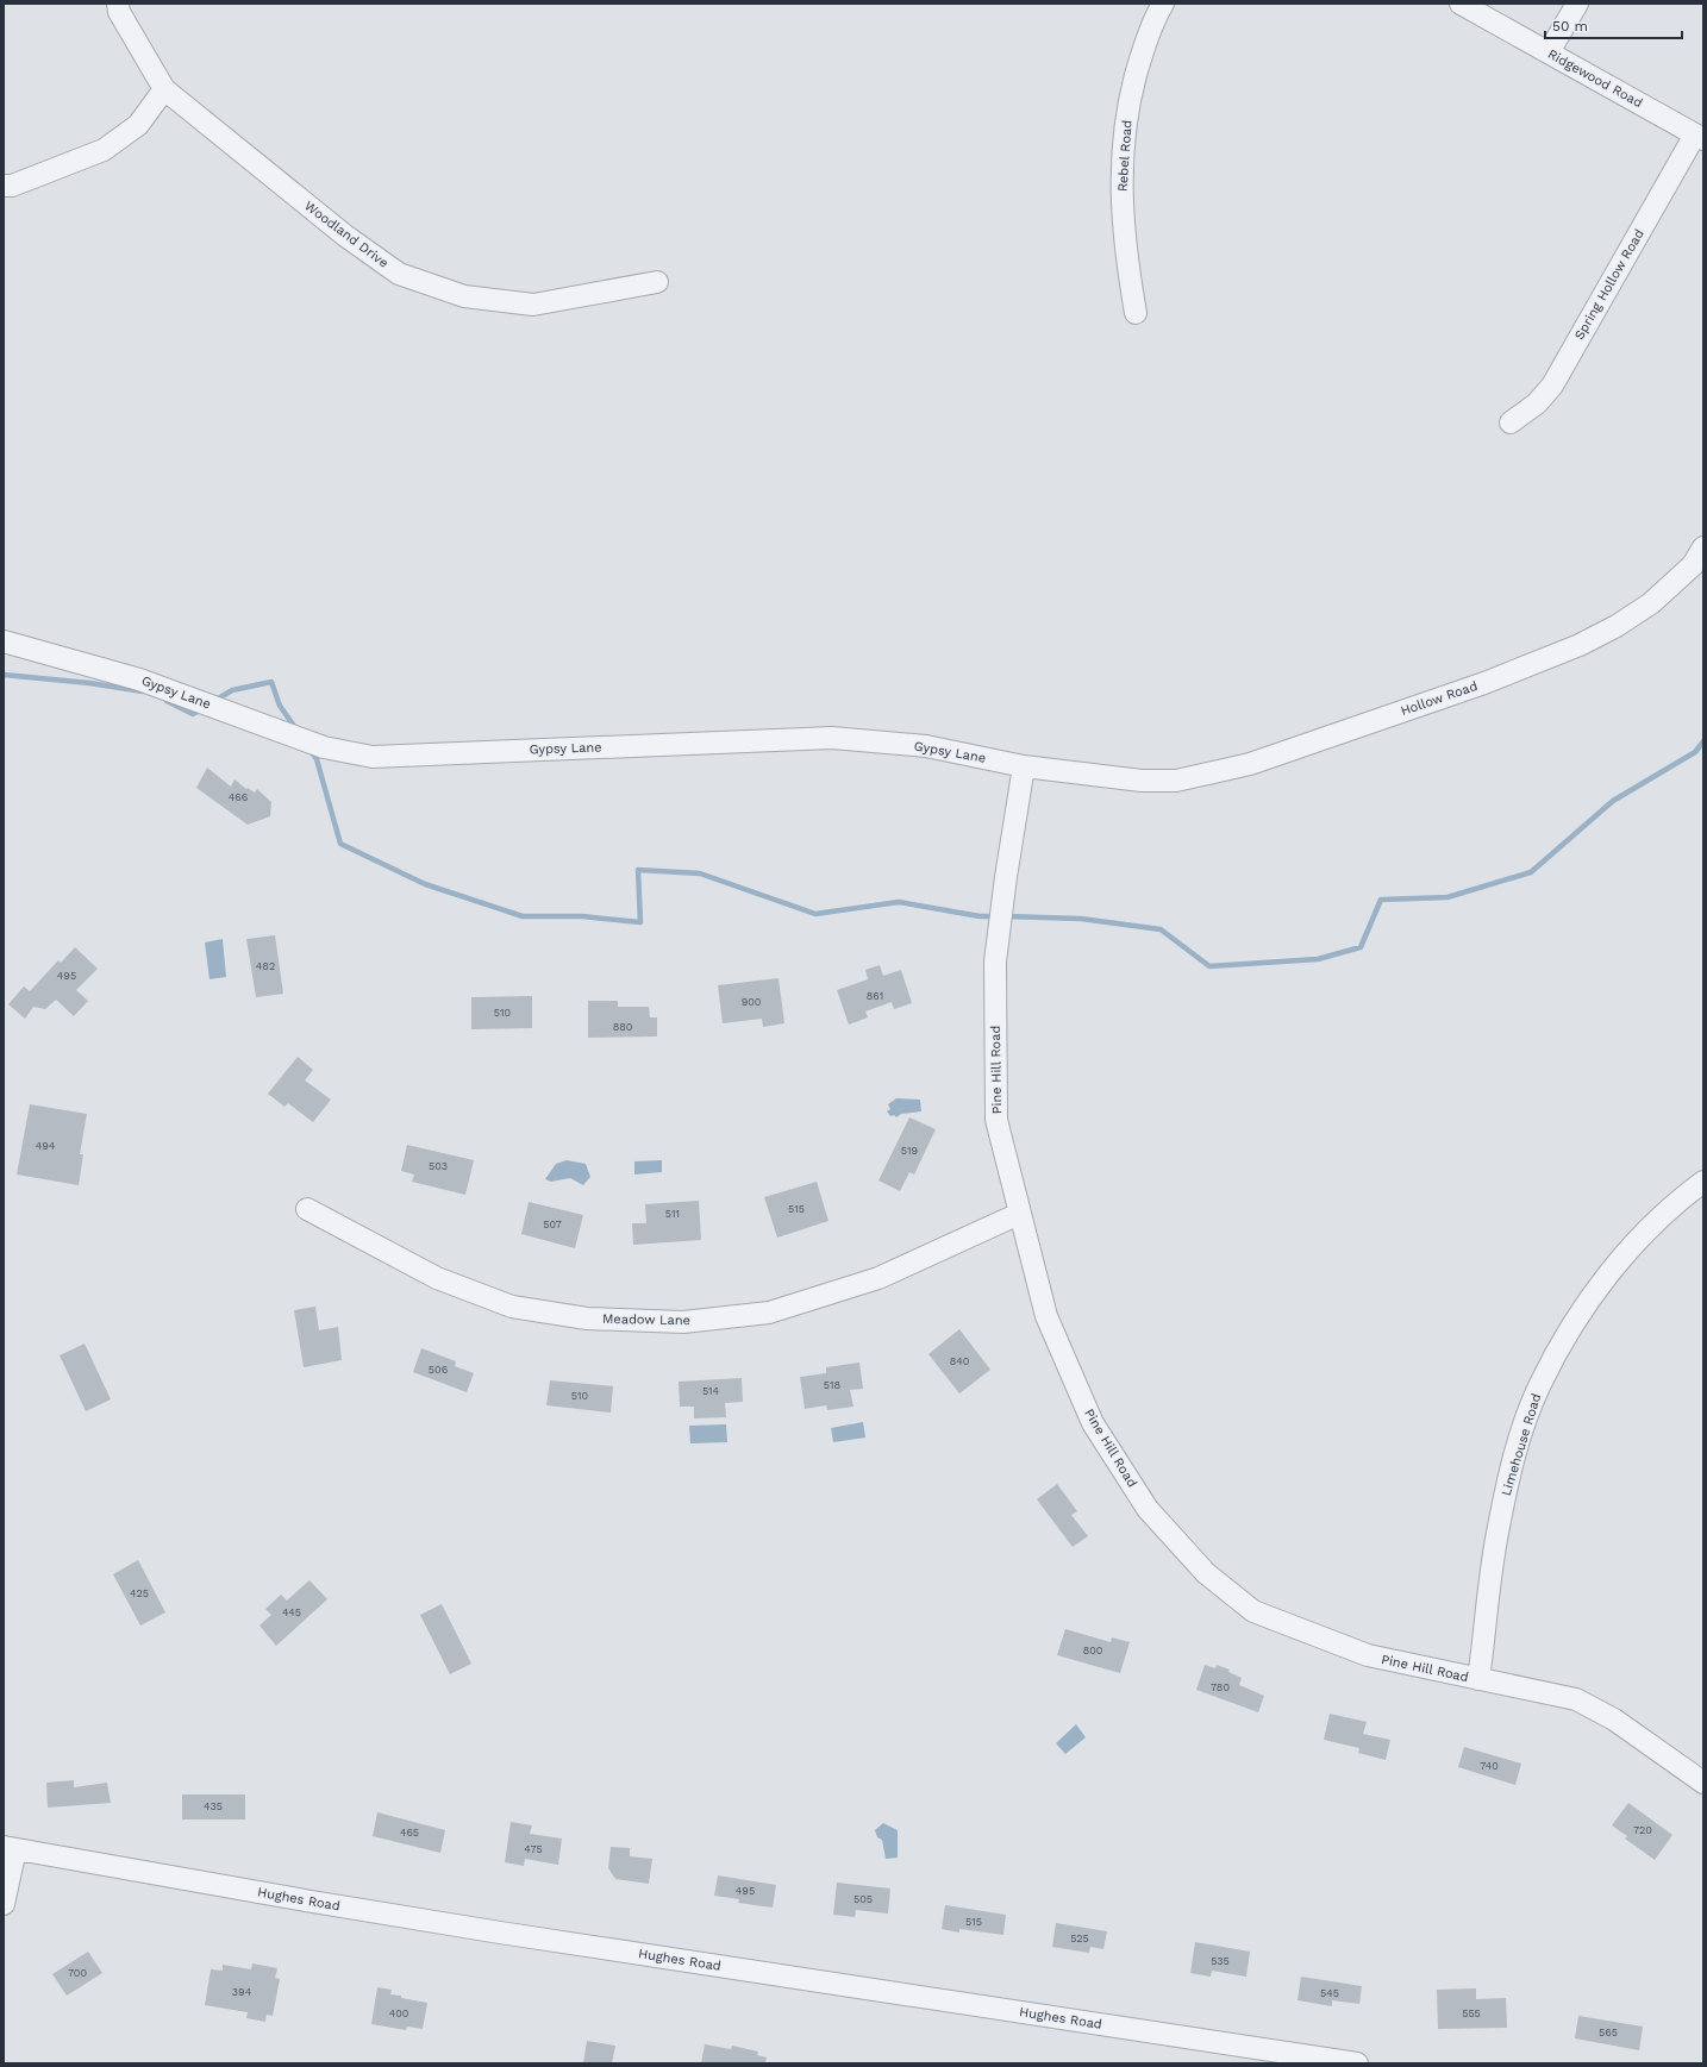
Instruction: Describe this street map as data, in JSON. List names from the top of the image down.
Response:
{
  "streets": {
    "street": [
      "Ridgewood Road",
      "Rebel Road",
      "Woodland Drive",
      "Spring Hollow Road",
      "Gypsy Lane",
      "Hollow Road",
      "Pine Hill Road",
      "Meadow Lane",
      "Limehouse Road",
      "Hughes Road"
    ]
  },
  "crossings": [
    ["Ridgewood Road", "Spring Hollow Road"],
    ["Gypsy Lane", "Hollow Road"],
    ["Gypsy Lane", "Pine Hill Road"],
    ["Pine Hill Road", "Meadow Lane"],
    ["Pine Hill Road", "Limehouse Road"]
  ],
  "house_numbers": [
    "466",
    "482",
    "495",
    "861",
    "900",
    "510",
    "880",
    "494",
    "519",
    "503",
    "515",
    "511",
    "507",
    "840",
    "506",
    "518",
    "514",
    "510",
    "425",
    "445",
    "800",
    "780",
    "740",
    "435",
    "720",
    "465",
    "475",
    "495",
    "505",
    "515",
    "525",
    "535",
    "700",
    "394",
    "545",
    "400",
    "555",
    "565"
  ],
  "scale_bar": "50 m"
}
